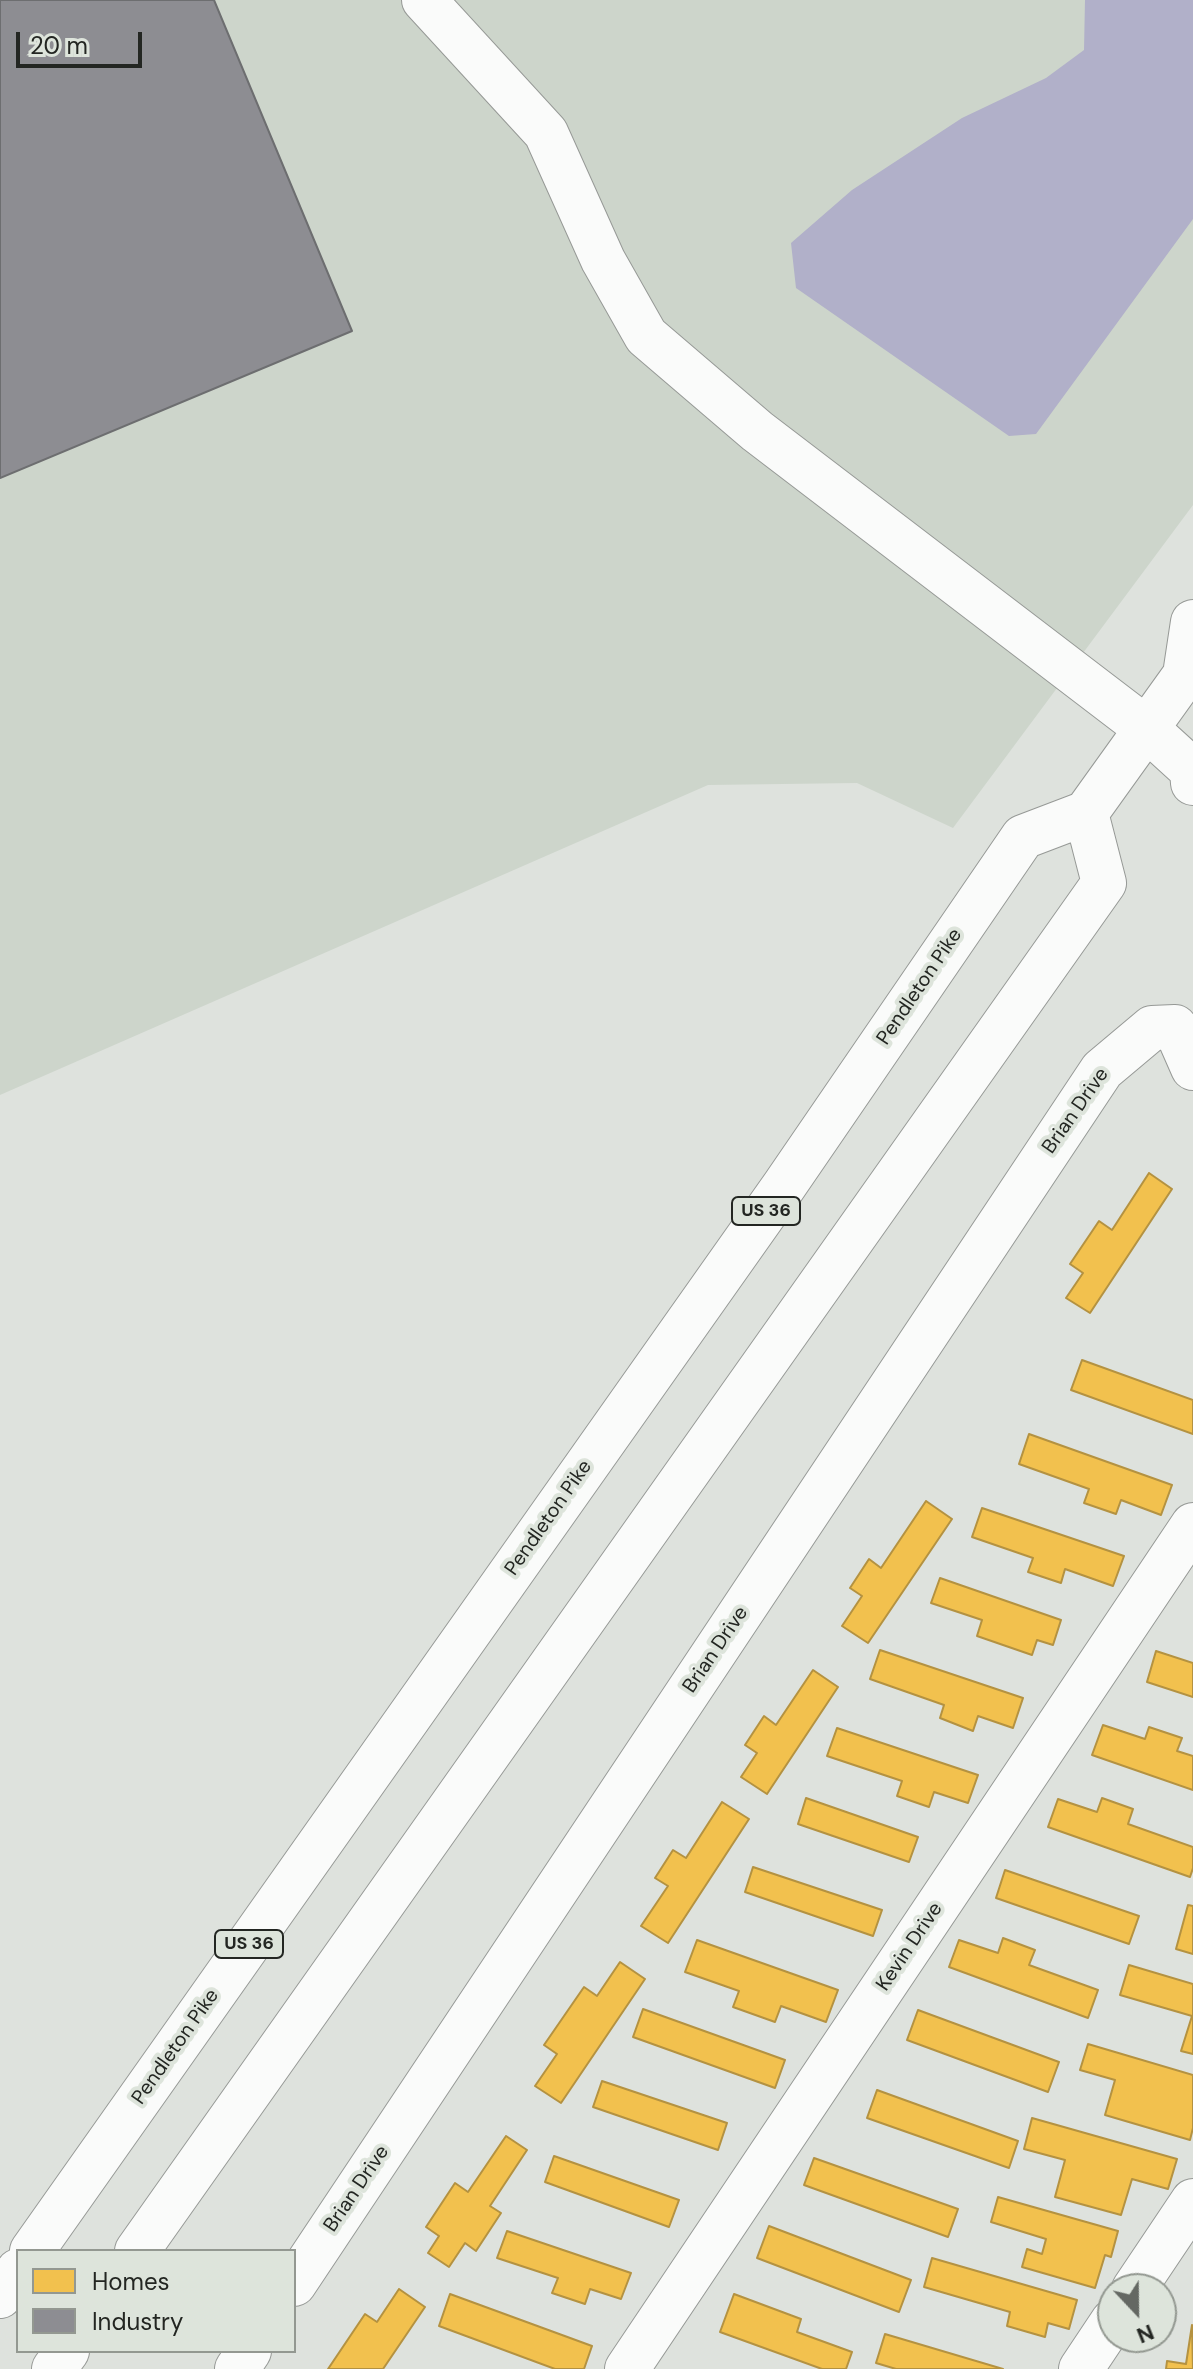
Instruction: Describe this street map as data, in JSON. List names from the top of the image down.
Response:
{
  "streets": {
    "main road": [
      "Pendleton Pike",
      "Brian Drive",
      "US 36",
      "Kevin Drive"
    ]
  },
  "legend": ["Homes", "Industry"],
  "scale_bar": "20 m",
  "north": "bottom"
}
